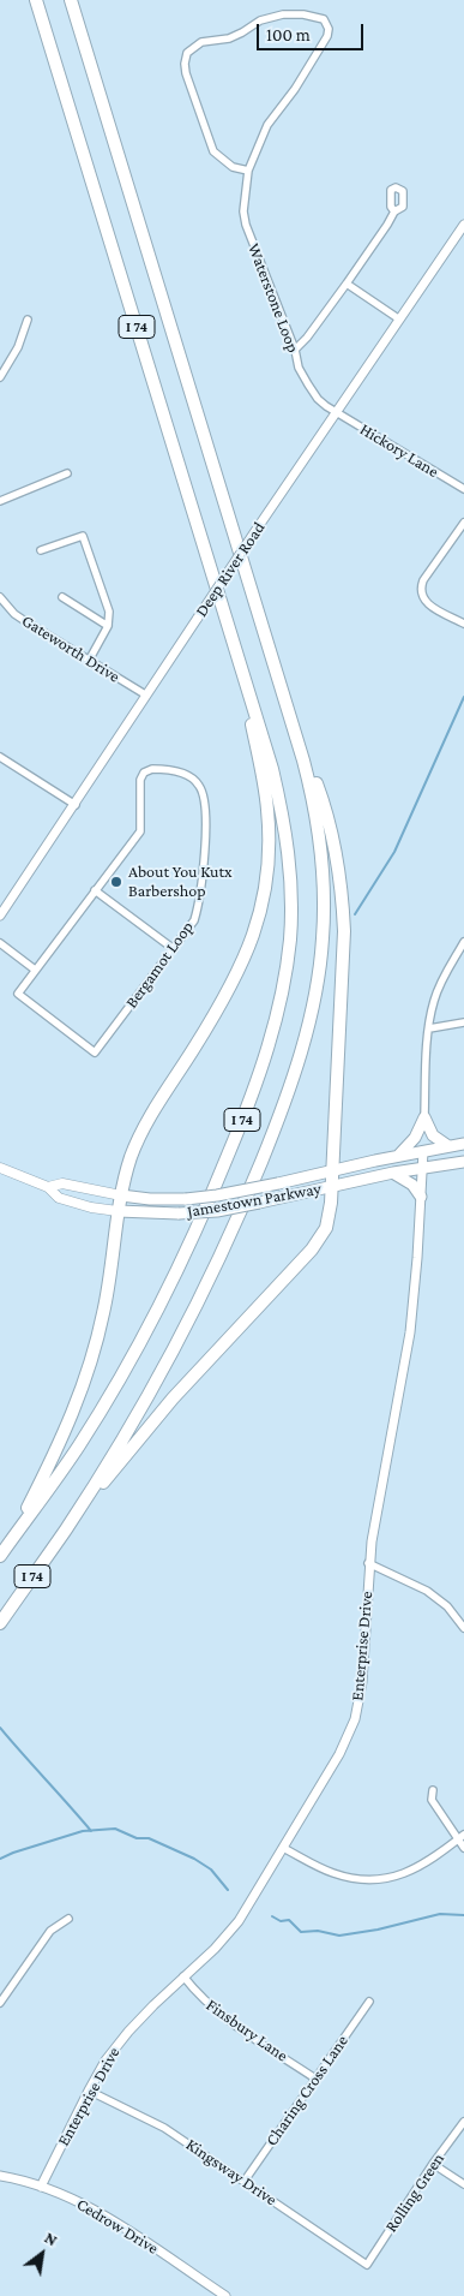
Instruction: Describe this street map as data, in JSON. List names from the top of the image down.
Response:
{
  "streets": {
    "highway": ["I 74"],
    "main road": ["Jamestown Parkway"],
    "street": [
      "Waterstone Loop",
      "Hickory Lane",
      "Deep River Road",
      "Gateworth Drive",
      "Bergamot Loop",
      "Enterprise Drive",
      "Finsbury Lane",
      "Charing Cross Lane",
      "Kingsway Drive",
      "Rolling Green",
      "Cedrow Drive"
    ]
  },
  "crossings": [
    ["Waterstone Loop", "Hickory Lane"],
    ["Waterstone Loop", "Deep River Road"],
    ["Hickory Lane", "Deep River Road"],
    ["Deep River Road", "Gateworth Drive"],
    ["Jamestown Parkway", "Enterprise Drive"],
    ["Enterprise Drive", "Finsbury Lane"],
    ["Enterprise Drive", "Kingsway Drive"],
    ["Enterprise Drive", "Cedrow Drive"],
    ["Finsbury Lane", "Charing Cross Lane"],
    ["Charing Cross Lane", "Kingsway Drive"],
    ["Kingsway Drive", "Rolling Green"]
  ],
  "places": ["About You Kutx Barbershop"],
  "scale_bar": "100 m",
  "north": "top right"
}
